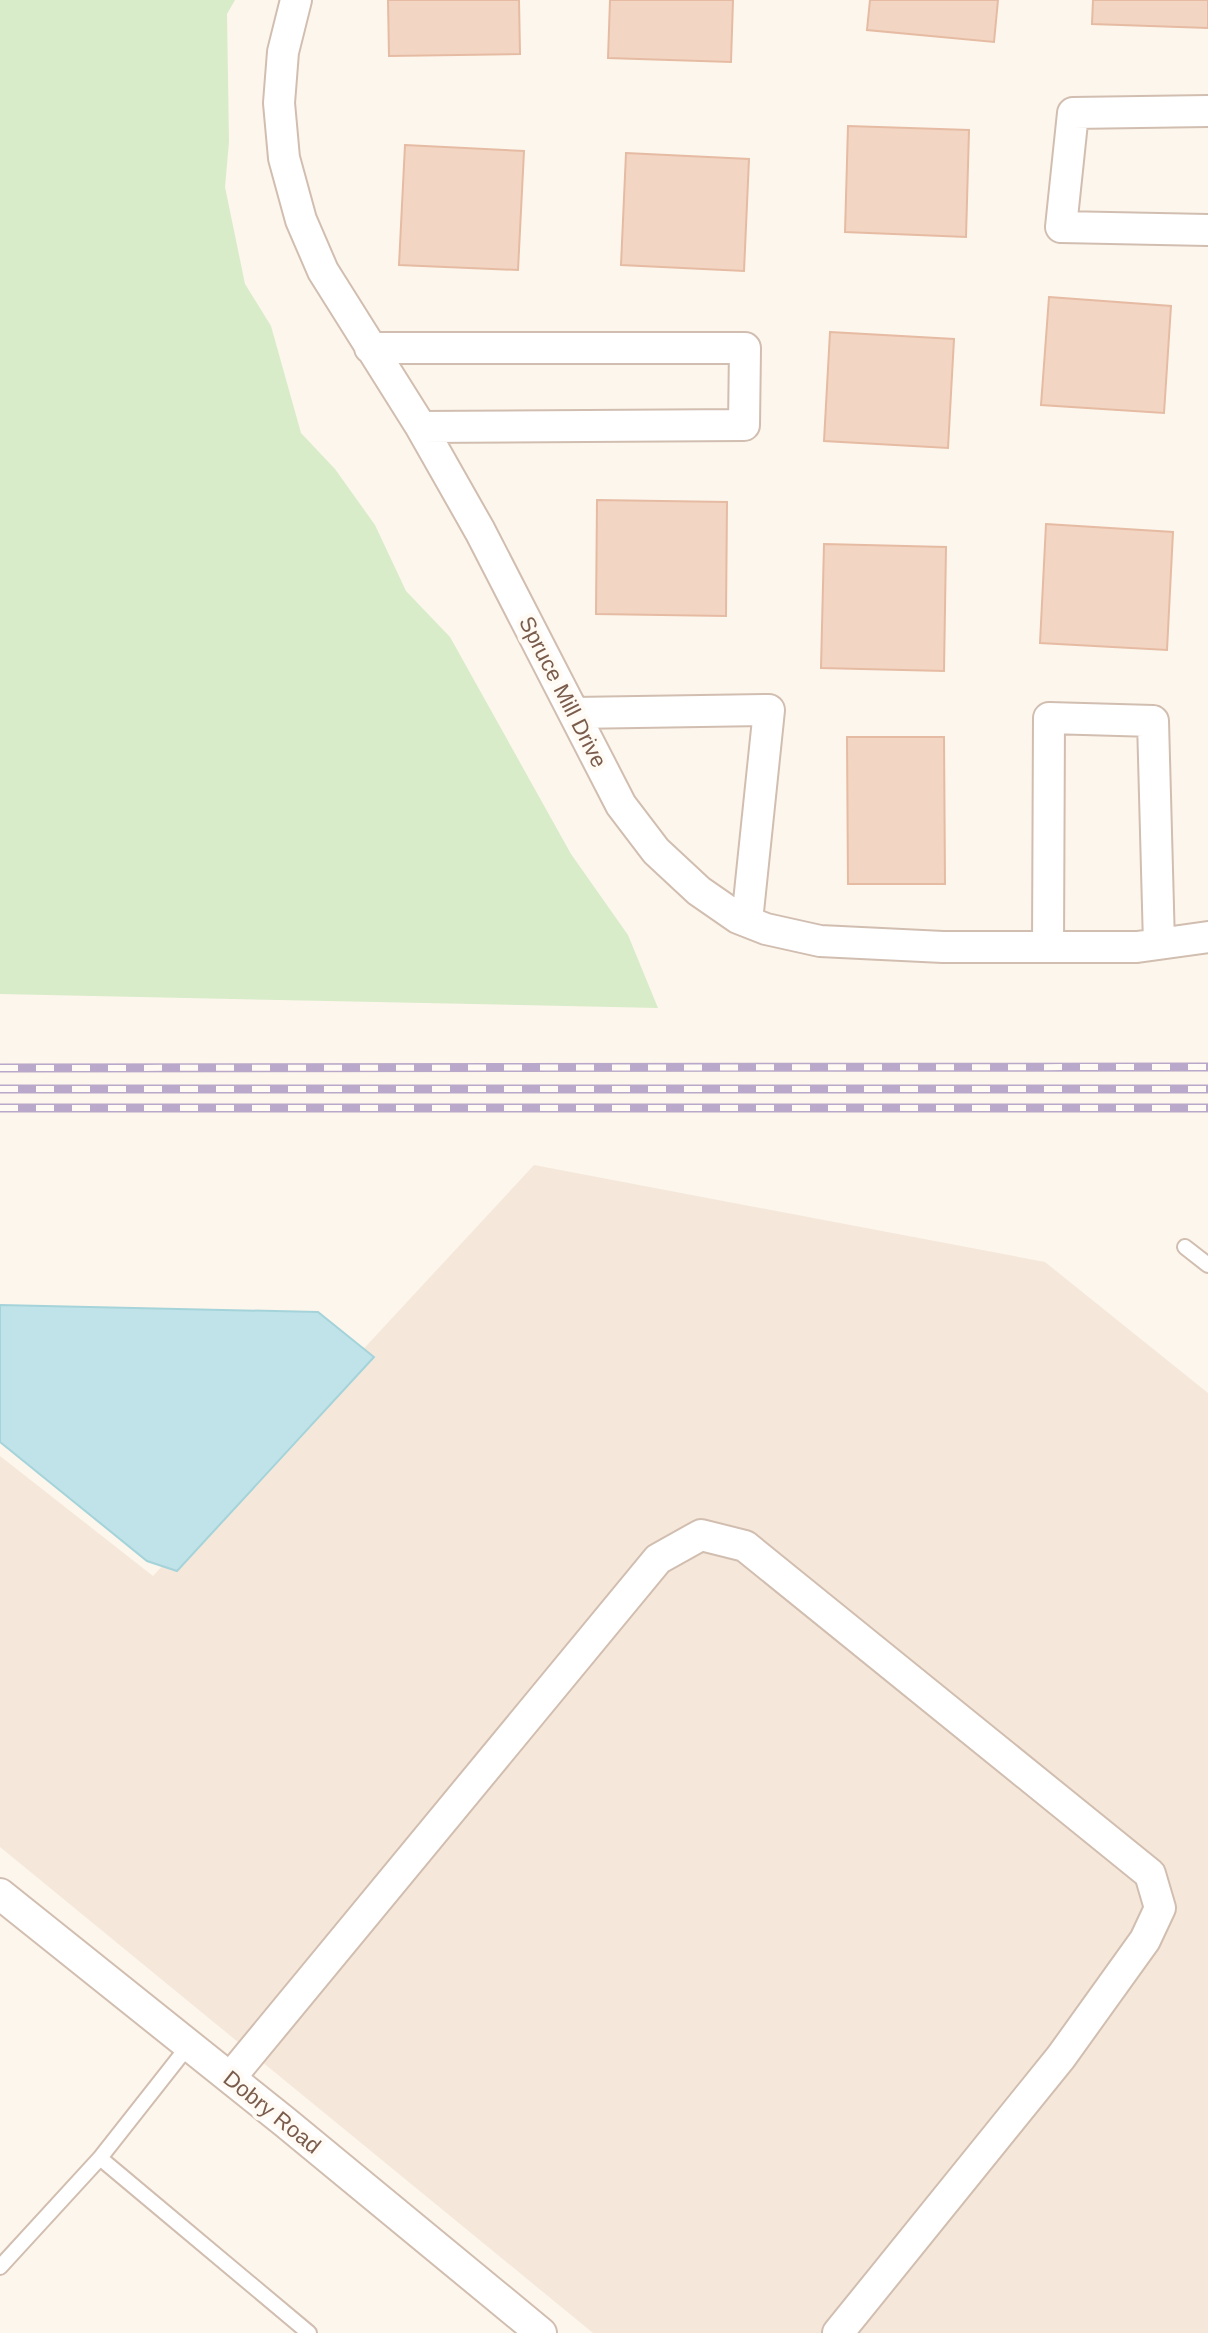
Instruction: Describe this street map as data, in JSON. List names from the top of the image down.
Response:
{
  "streets": {
    "street": ["Spruce Mill Drive", "Dobry Road"]
  }
}
